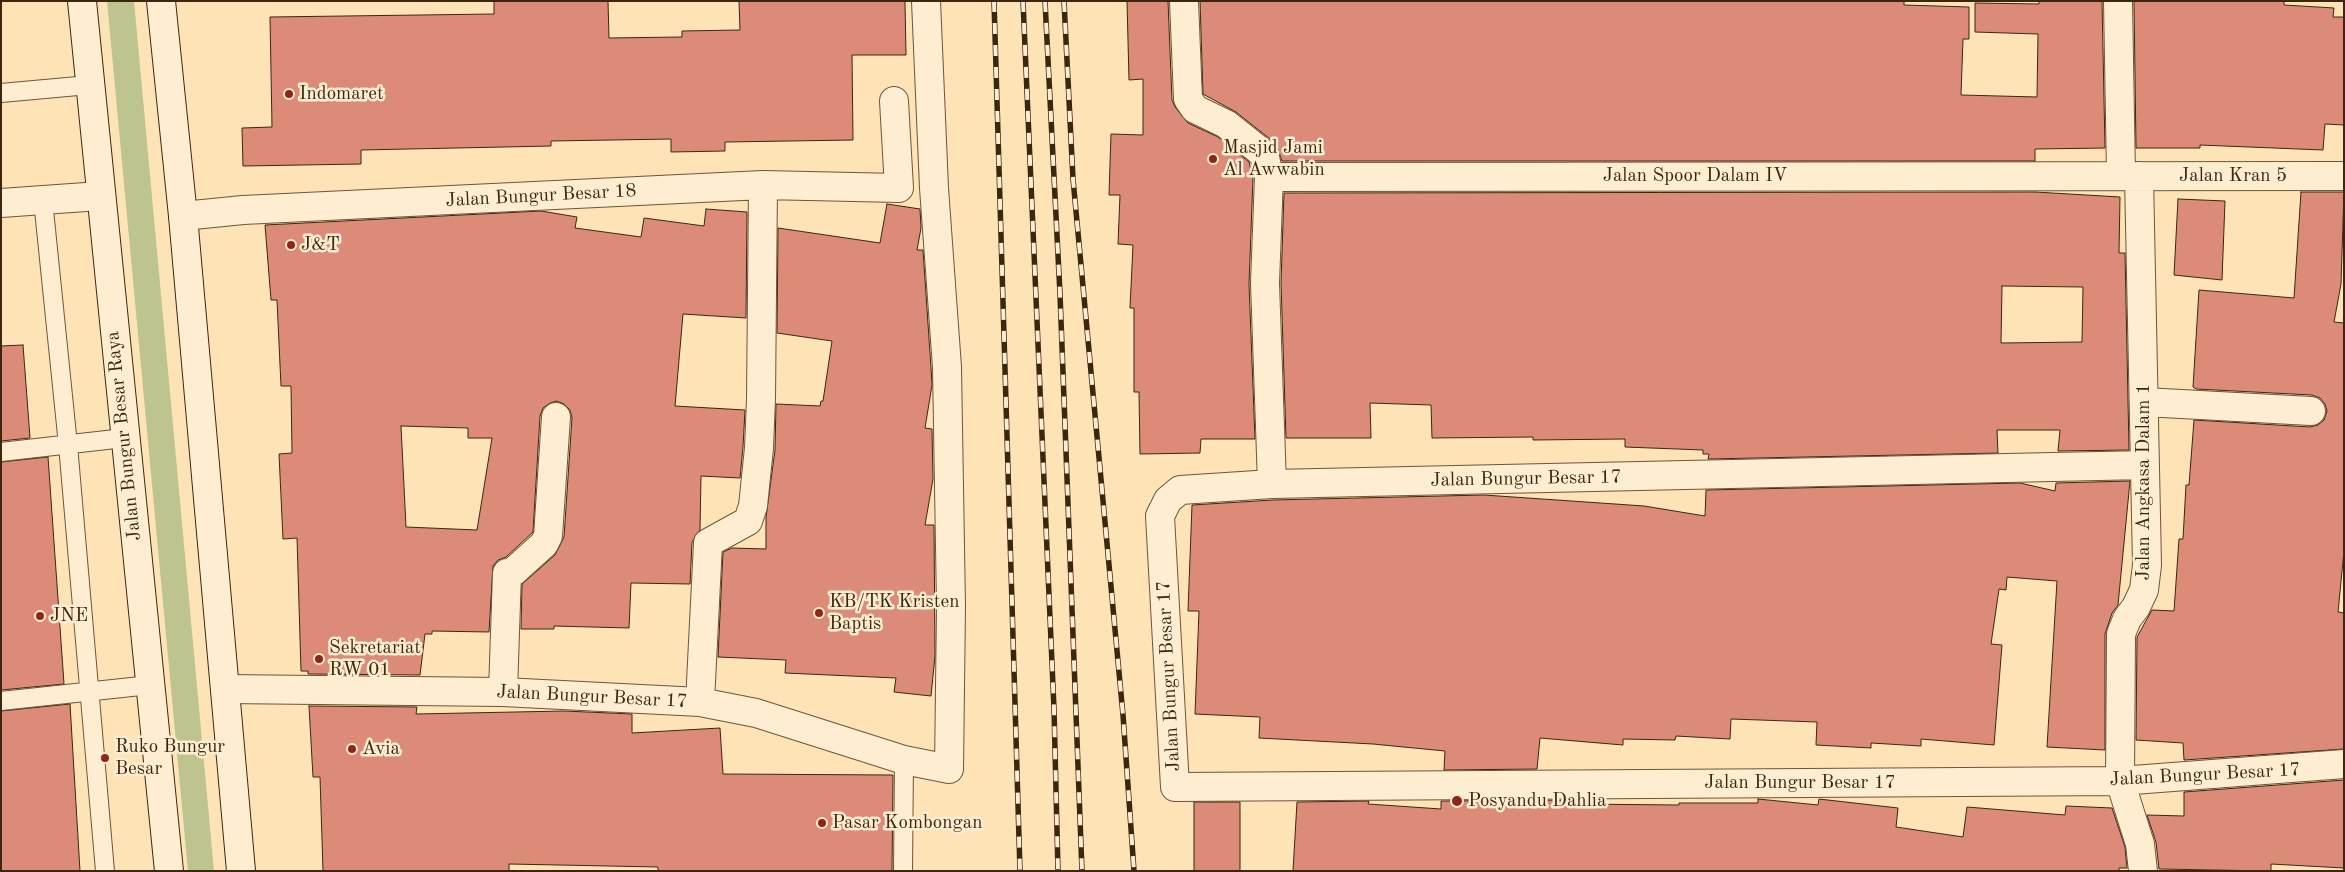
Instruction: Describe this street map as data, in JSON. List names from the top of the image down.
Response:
{
  "streets": {
    "street": [
      "Jalan Spoor Dalam IV",
      "Jalan Kran 5",
      "Jalan Bungur Besar 18",
      "Jalan Bungur Besar Raya",
      "Jalan Bungur Besar 17",
      "Jalan Angkasa Dalam 1"
    ]
  },
  "crossings": [
    ["Jalan Spoor Dalam IV", "Jalan Kran 5"],
    ["Jalan Spoor Dalam IV", "Jalan Angkasa Dalam 1"],
    ["Jalan Kran 5", "Jalan Angkasa Dalam 1"],
    ["Jalan Bungur Besar 17", "Jalan Angkasa Dalam 1"]
  ],
  "places": [
    "Indomaret",
    "Masjid Jami Al Awwabin",
    "J&T",
    "KB/TK Kristen Baptis",
    "JNE",
    "Sekretariat RW 01",
    "Avia",
    "Ruko Bungur Besar",
    "Posyandu Dahlia",
    "Pasar Kombongan"
  ]
}
